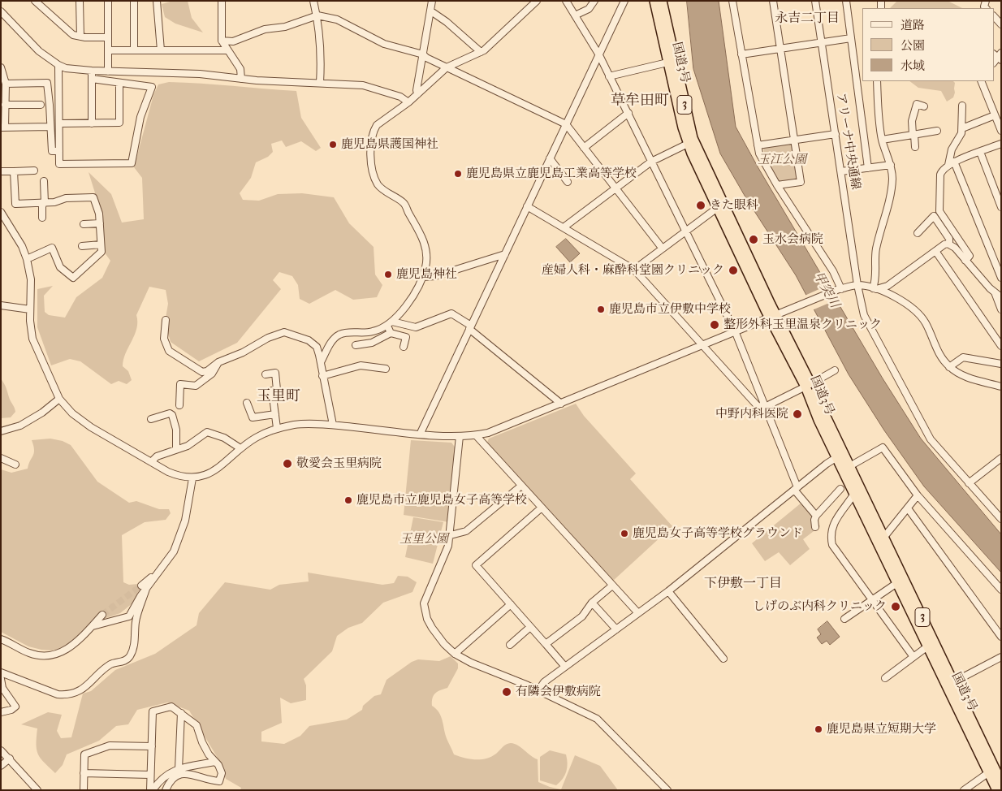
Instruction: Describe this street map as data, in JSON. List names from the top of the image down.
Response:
{
  "streets": {
    "highway": ["国道3号", "3"],
    "street": ["アリーナ中央通線"]
  },
  "districts": [
    "永吉二丁目",
    "草牟田町",
    "玉里町",
    "下伊敷一丁目"
  ],
  "water": ["甲突川"],
  "parks": ["玉江公園", "玉里公園"],
  "places": [
    "鹿児島県護国神社",
    "鹿児島県立鹿児島工業高等学校",
    "きた眼科",
    "玉水会病院",
    "産婦人科・麻酔科堂園クリニック",
    "鹿児島神社",
    "鹿児島市立伊敷中学校",
    "整形外科玉里温泉クリニック",
    "中野内科医院",
    "敬愛会玉里病院",
    "鹿児島市立鹿児島女子高等学校",
    "鹿児島女子高等学校グラウンド",
    "しげのぶ内科クリニック",
    "有隣会伊敷病院",
    "鹿児島県立短期大学"
  ],
  "legend": ["道路", "公園", "水域"]
}
